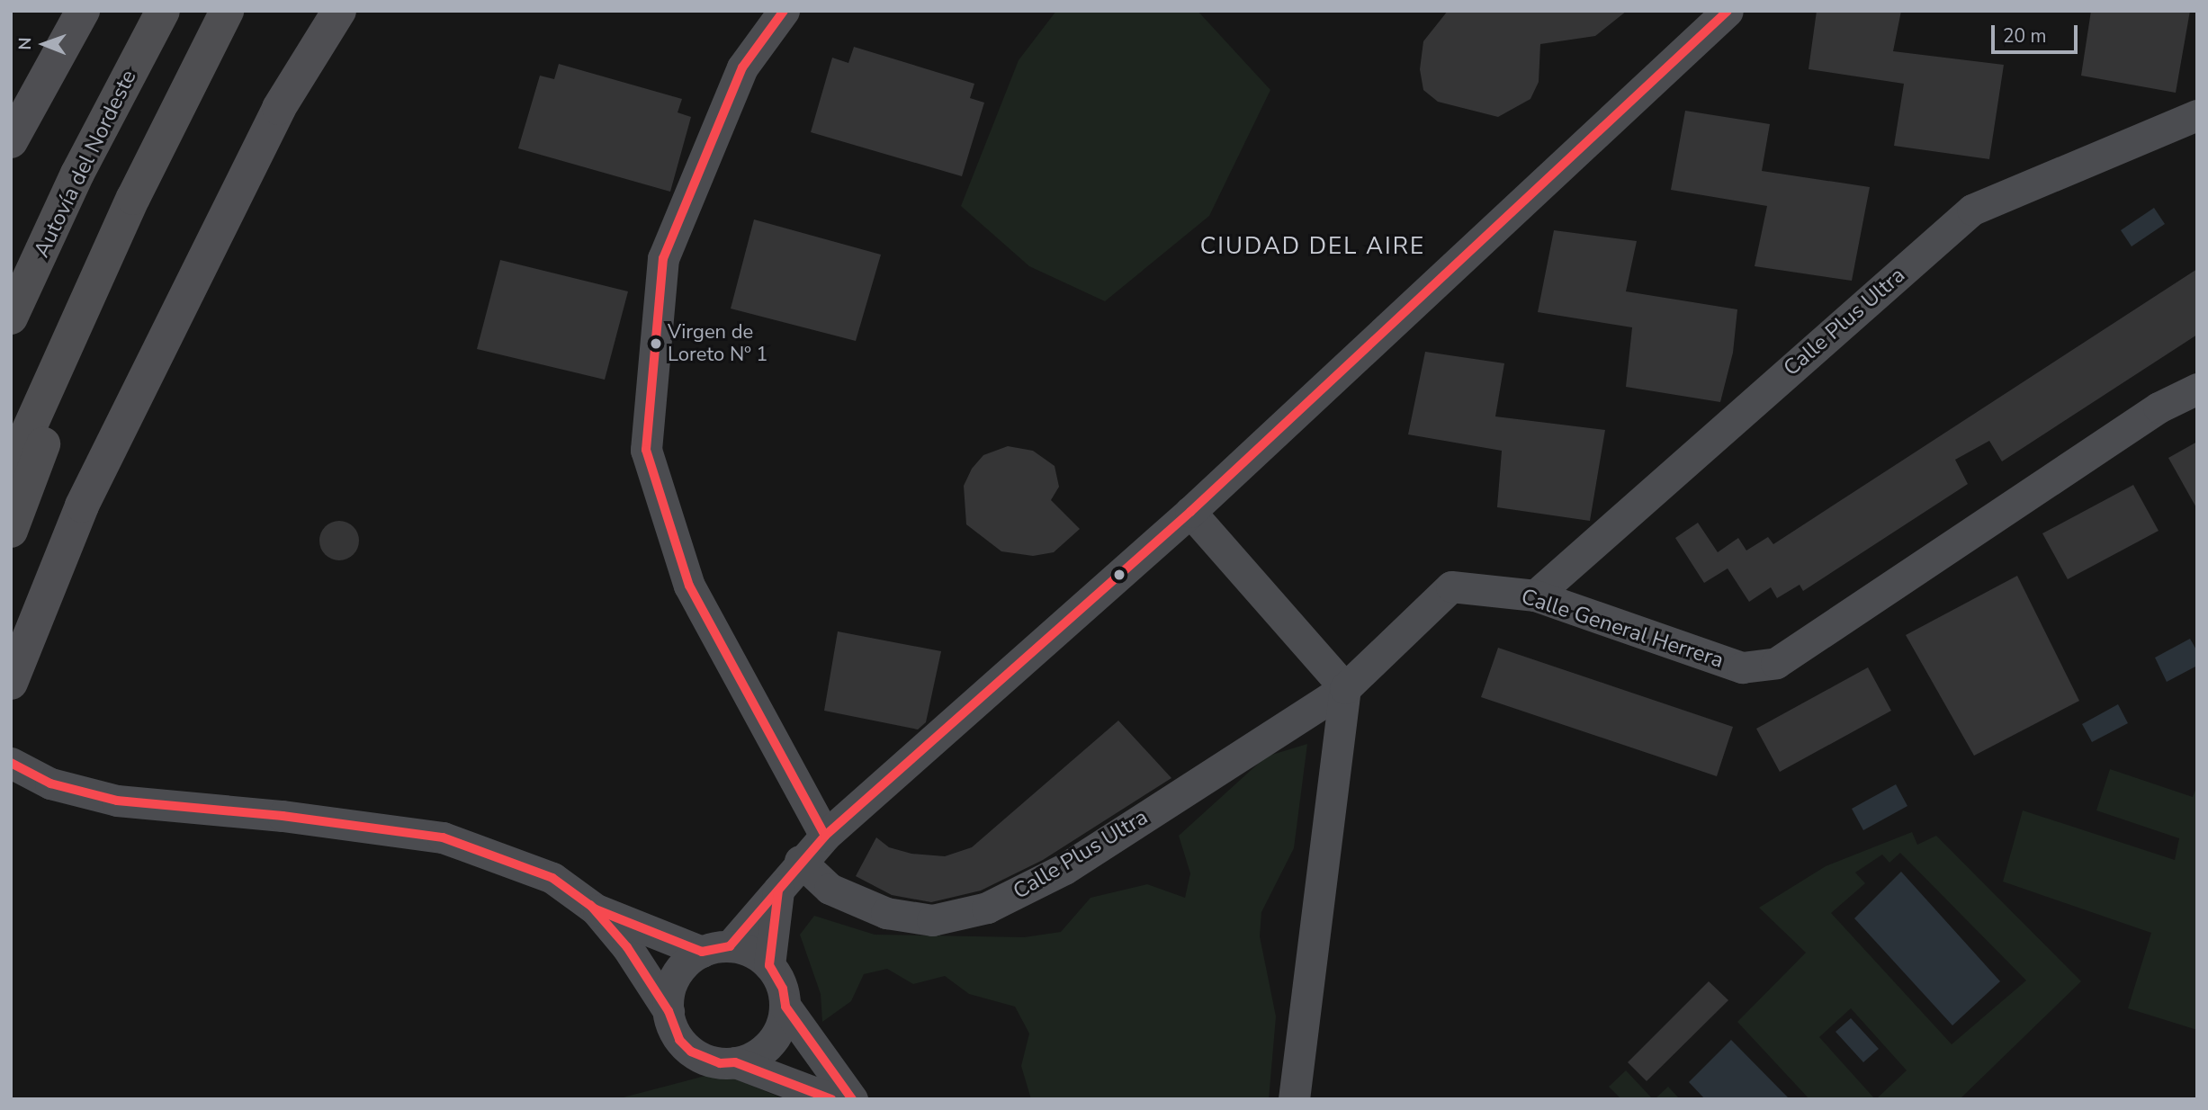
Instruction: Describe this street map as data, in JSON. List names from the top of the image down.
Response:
{
  "streets": {
    "highway": ["Autovía del Nordeste"],
    "street": ["Calle Plus Ultra", "Calle General Herrera"]
  },
  "crossings": [
    ["Calle Plus Ultra", "Calle General Herrera"]
  ],
  "districts": ["CIUDAD DEL AIRE"],
  "places": ["Virgen de Loreto Nº 1"],
  "scale_bar": "20 m",
  "north": "left"
}
